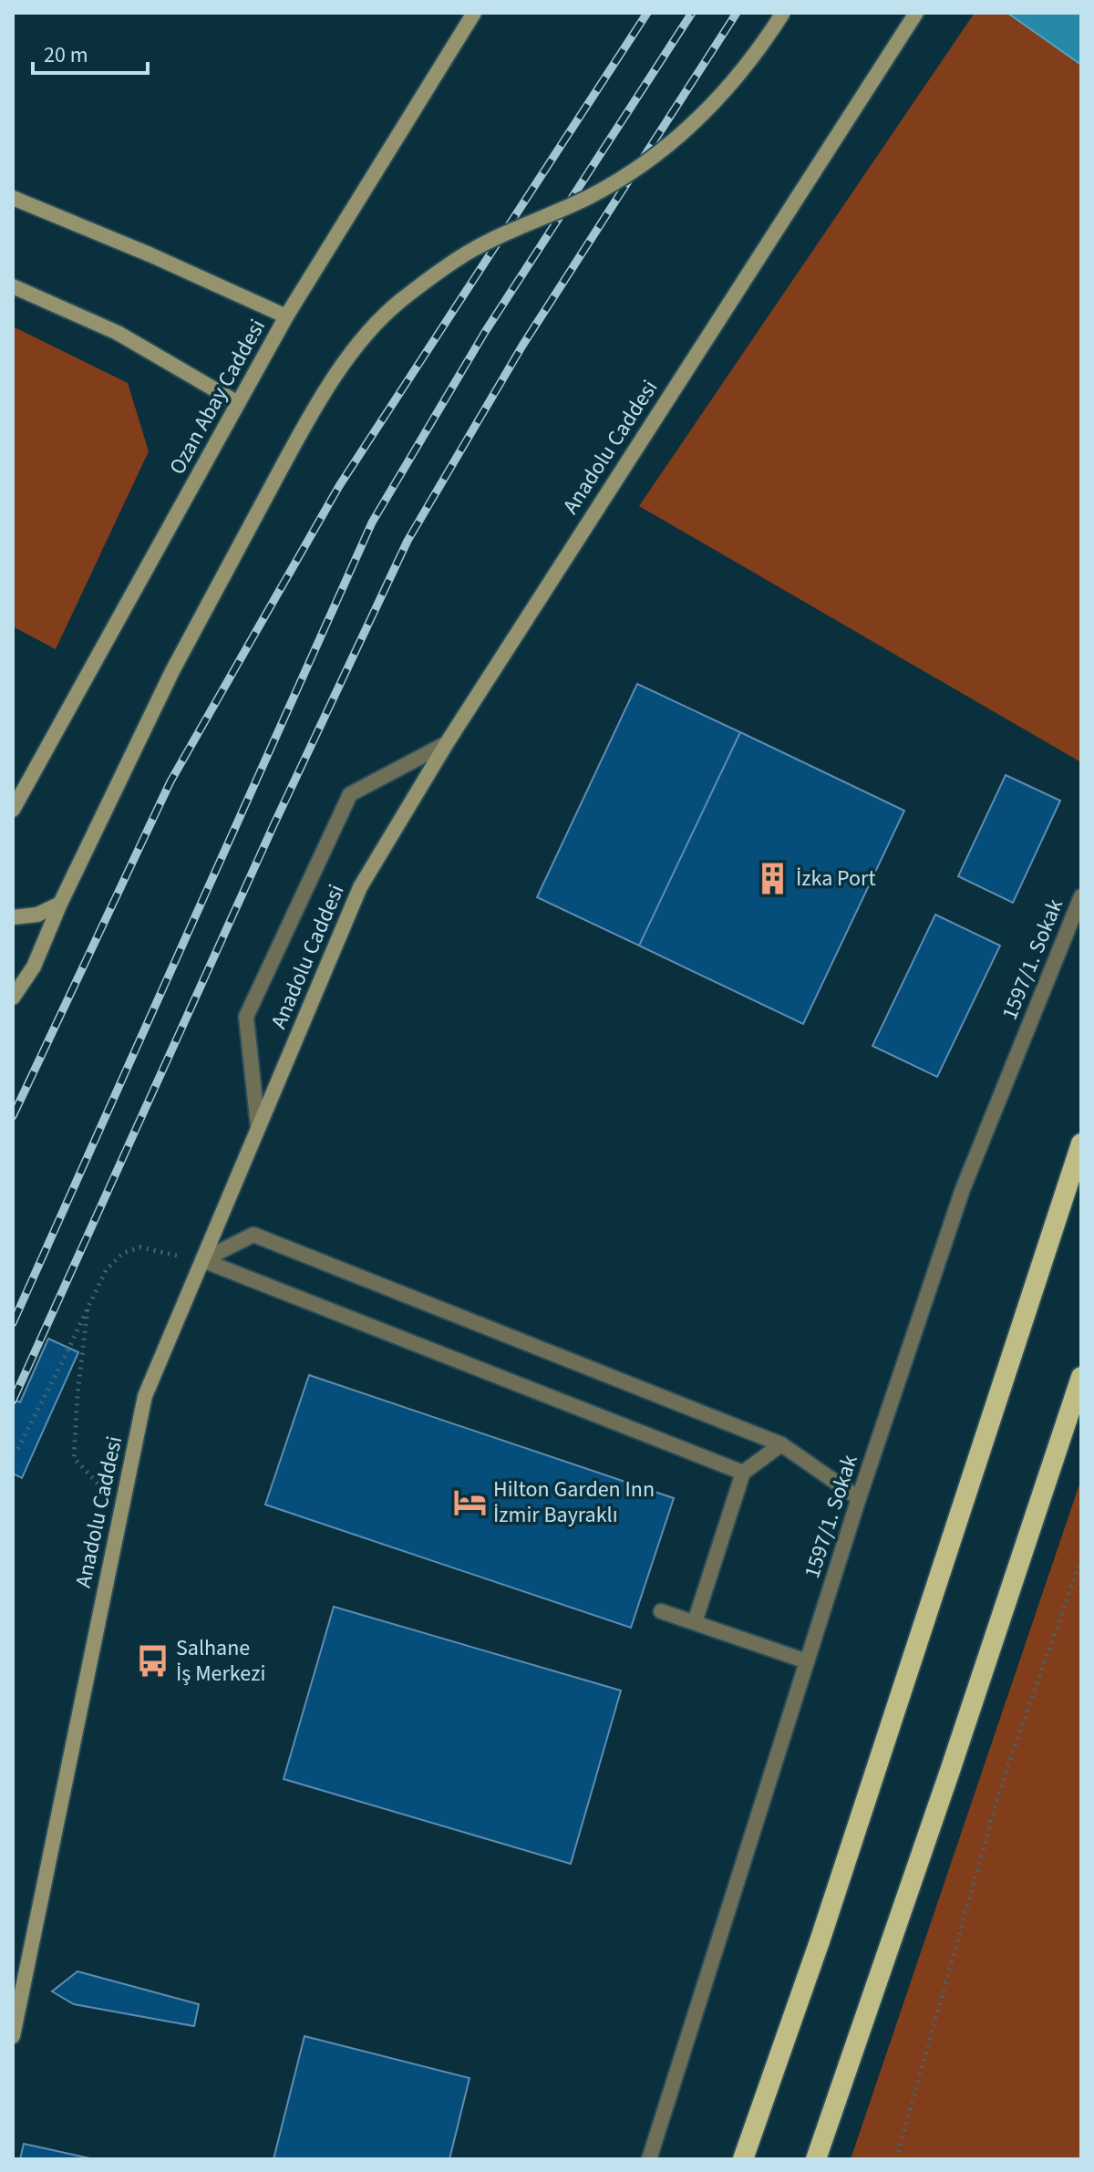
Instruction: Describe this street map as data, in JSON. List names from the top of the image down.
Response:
{
  "streets": {
    "main road": ["Ozan Abay Caddesi", "Anadolu Caddesi"],
    "street": ["1597/1. Sokak"]
  },
  "places": {
    "building": ["İzka Port"],
    "hotel": ["Hilton Garden Inn İzmir Bayraklı"],
    "bus stop": ["Salhane İş Merkezi"]
  },
  "scale_bar": "20 m"
}
